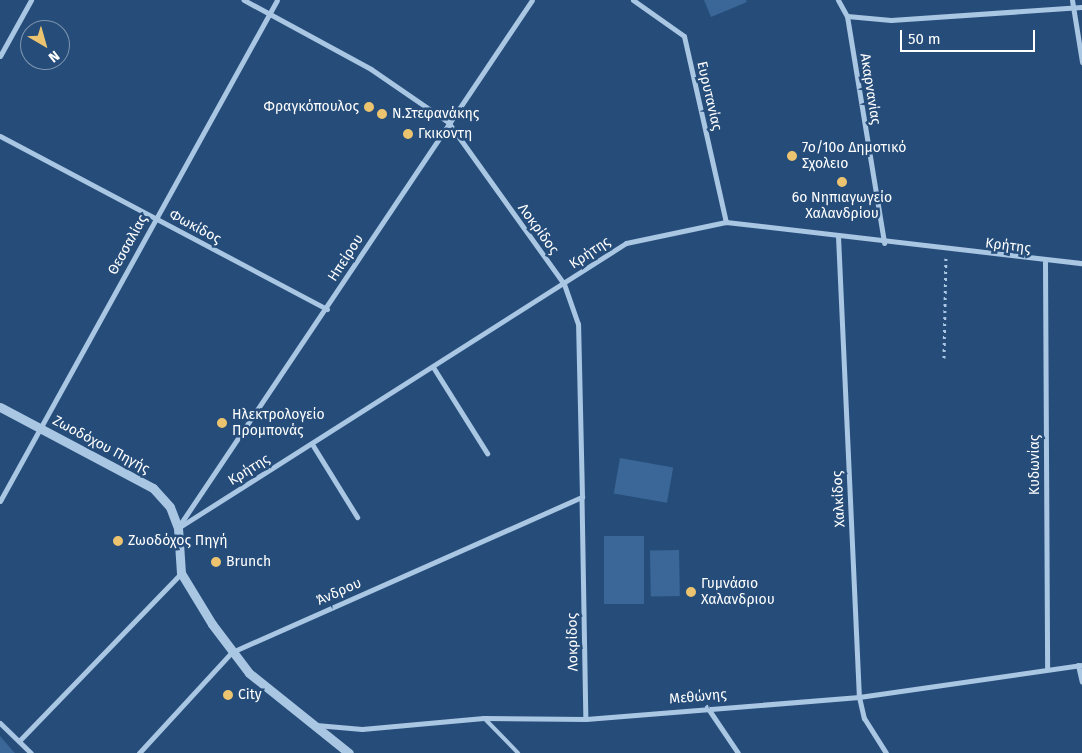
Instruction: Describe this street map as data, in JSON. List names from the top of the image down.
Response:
{
  "streets": {
    "street": [
      "Ακαρνανίας",
      "Ευρυτανίας",
      "Φωκίδος",
      "Λοκρίδος",
      "Θεσσαλίας",
      "Κρήτης",
      "Ηπείρου",
      "Ζωοδόχου Πηγής",
      "Κυδωνίας",
      "Χαλκίδος",
      "Άνδρου",
      "Μεθώνης"
    ]
  },
  "crossings": [
    ["Ακαρνανίας", "Κρήτης"],
    ["Ευρυτανίας", "Κρήτης"],
    ["Φωκίδος", "Θεσσαλίας"],
    ["Φωκίδος", "Ηπείρου"],
    ["Λοκρίδος", "Θεσσαλίας"],
    ["Λοκρίδος", "Κρήτης"],
    ["Λοκρίδος", "Ηπείρου"],
    ["Λοκρίδος", "Άνδρου"],
    ["Λοκρίδος", "Μεθώνης"],
    ["Θεσσαλίας", "Ζωοδόχου Πηγής"],
    ["Κρήτης", "Ηπείρου"],
    ["Κρήτης", "Ζωοδόχου Πηγής"],
    ["Κρήτης", "Κυδωνίας"],
    ["Κρήτης", "Χαλκίδος"],
    ["Ηπείρου", "Ζωοδόχου Πηγής"],
    ["Ζωοδόχου Πηγής", "Άνδρου"],
    ["Ζωοδόχου Πηγής", "Μεθώνης"],
    ["Κυδωνίας", "Μεθώνης"],
    ["Χαλκίδος", "Μεθώνης"]
  ],
  "places": [
    "Φραγκόπουλος",
    "Ν.Στεφανάκης",
    "Γκικοντη",
    "7ο/10ο Δημοτικό Σχολειο",
    "6ο Νηπιαγωγείο Χαλανδρίου",
    "Ηλεκτρολογείο Προμπονάς",
    "Ζωοδόχος Πηγή",
    "Brunch",
    "Γυμνάσιο Χαλανδριου",
    "City"
  ],
  "scale_bar": "50 m",
  "north": "bottom right"
}
